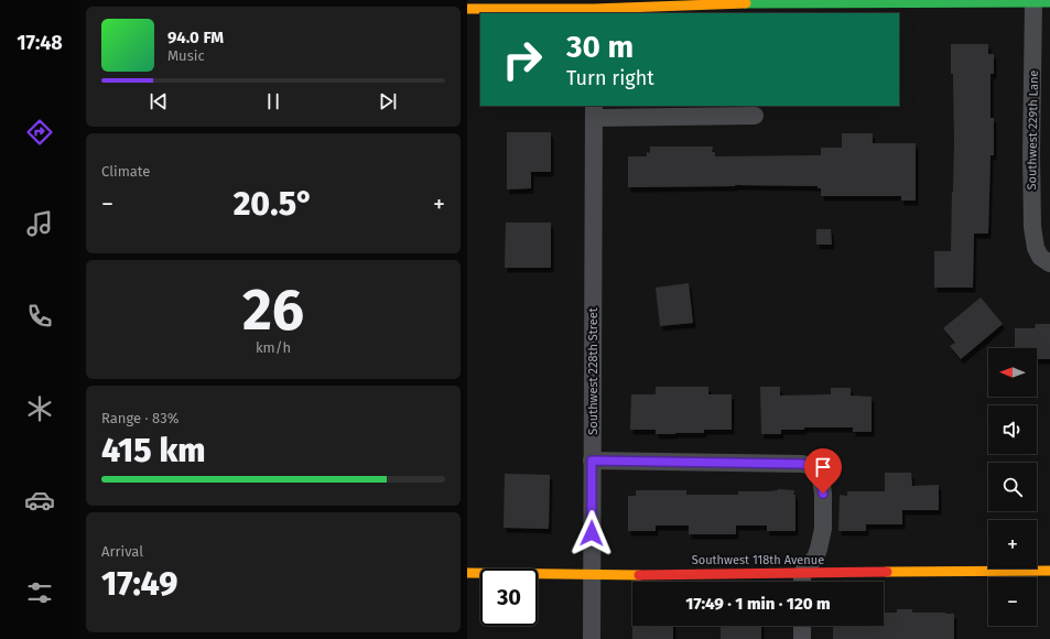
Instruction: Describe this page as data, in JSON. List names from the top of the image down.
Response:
{
  "streets": {
    "street": ["Southwest 229th Lane", "Southwest 228th Street", "Southwest 118th Avenue"]
  },
  "crossings": [
    ["Southwest 228th Street", "Southwest 118th Avenue"]
  ],
  "north": "left",
  "page": {
    "tabs": "17:48",
    "turn": ["30 m", "Turn right"],
    "song": ["94.0 FM", "Music"],
    "tile": [
      "Climate",
      ["26", "km/h"],
      ["Range · 83%", "415 km"],
      ["Arrival", "17:49"]
    ],
    "heat": ["−", "20.5°", "+"],
    "map_buttons": ["+", "−"],
    "limit": "30",
    "trip": "17:49 · 1 min · 120 m"
  }
}
